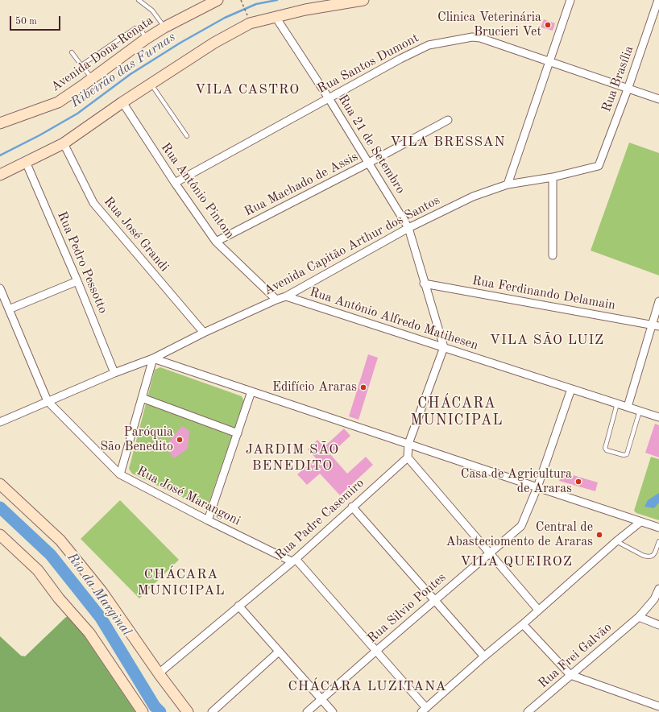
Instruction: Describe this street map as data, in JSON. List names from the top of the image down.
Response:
{
  "streets": {
    "main road": ["Avenida Dona Renata"],
    "street": [
      "Rua Santos Dumont",
      "Rua Brasília",
      "Rua 21 de Setembro",
      "Rua Machado de Assis",
      "Rua Antônio Pintom",
      "Rua José Grandi",
      "Avenida Capitão Arthur dos Santos",
      "Rua Pedro Pessotto",
      "Rua Ferdinando Delamain",
      "Rua Antônio Alfredo Matihesen",
      "Rua José Marangoni",
      "Rua Padre Casemiro",
      "Rua Silvio Pontes",
      "Rua Frei Galvão"
    ]
  },
  "crossings": [
    ["Rua Santos Dumont", "Rua Brasília"],
    ["Rua Santos Dumont", "Rua 21 de Setembro"],
    ["Rua Santos Dumont", "Rua Antônio Pintom"],
    ["Rua Brasília", "Avenida Capitão Arthur dos Santos"],
    ["Rua 21 de Setembro", "Rua Machado de Assis"],
    ["Rua 21 de Setembro", "Avenida Capitão Arthur dos Santos"],
    ["Rua 21 de Setembro", "Rua Ferdinando Delamain"],
    ["Rua 21 de Setembro", "Rua Antônio Alfredo Matihesen"],
    ["Rua Machado de Assis", "Rua Antônio Pintom"],
    ["Rua Antônio Pintom", "Avenida Capitão Arthur dos Santos"],
    ["Rua José Grandi", "Avenida Capitão Arthur dos Santos"],
    ["Avenida Capitão Arthur dos Santos", "Rua Pedro Pessotto"],
    ["Avenida Capitão Arthur dos Santos", "Rua Antônio Alfredo Matihesen"],
    ["Avenida Capitão Arthur dos Santos", "Rua José Marangoni"],
    ["Rua Antônio Alfredo Matihesen", "Rua Silvio Pontes"],
    ["Rua José Marangoni", "Rua Padre Casemiro"]
  ],
  "districts": [
    "VILA CASTRO",
    "VILA BRESSAN",
    "VILA SÃO LUIZ",
    "CHÁCARA MUNICIPAL",
    "JARDIM SÃO BENEDITO",
    "VILA QUEIROZ",
    "CHÁCARA MUNICIPAL",
    "CHÁCARA LUZITANA"
  ],
  "water": ["Ribeirão das Furnas", "Rio da Marginal"],
  "places": [
    "Clinica Veterinária Brucieri Vet",
    "Edifício Araras",
    "Paróquia São Benedito",
    "Casa de Agricultura de Araras",
    "Central de Abasteciomento de Araras"
  ],
  "scale_bar": "50 m"
}
